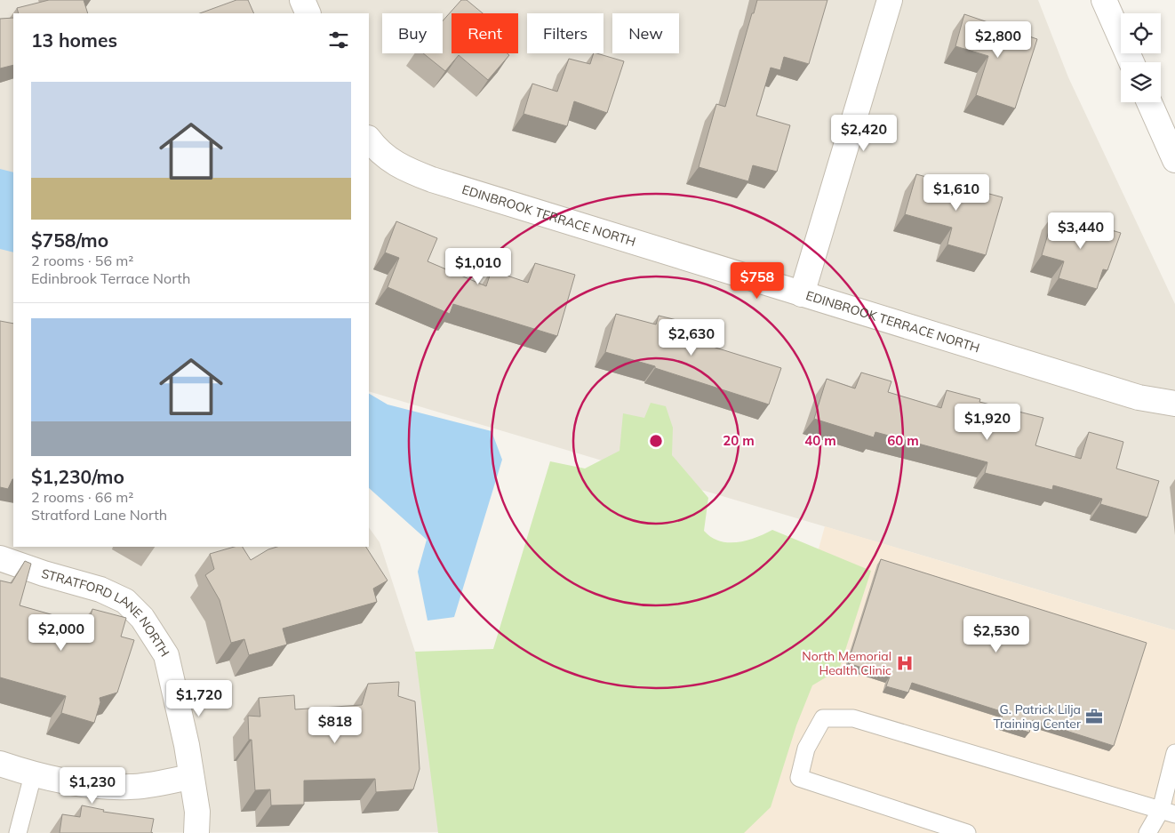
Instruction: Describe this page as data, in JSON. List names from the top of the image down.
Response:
{
  "streets": {
    "street": ["EDINBROOK TERRACE NORTH", "STRATFORD LANE NORTH"]
  },
  "places": {
    "hospital": ["North Memorial Health Clinic"],
    "office": ["G. Patrick Lilja Training Center"]
  },
  "page": {
    "chip": [
      "Buy",
      "Rent",
      "Filters",
      "New"
    ],
    "heading": "13 homes",
    "price": [
      "$2,800",
      "$2,420",
      "$1,610",
      "$3,440",
      "$1,010",
      "$758",
      "$2,630",
      "$1,920",
      "$2,000",
      "$2,530",
      "$1,720",
      "$818",
      "$1,230"
    ],
    "list": [
      {
        "name": "$758/mo",
        "note": "2 rooms · 56 m² · Edinbrook Terrace North"
      },
      {
        "name": "$1,230/mo",
        "note": "2 rooms · 66 m² · Stratford Lane North"
      }
    ]
  },
  "rings": ["20 m", "40 m", "60 m"]
}
